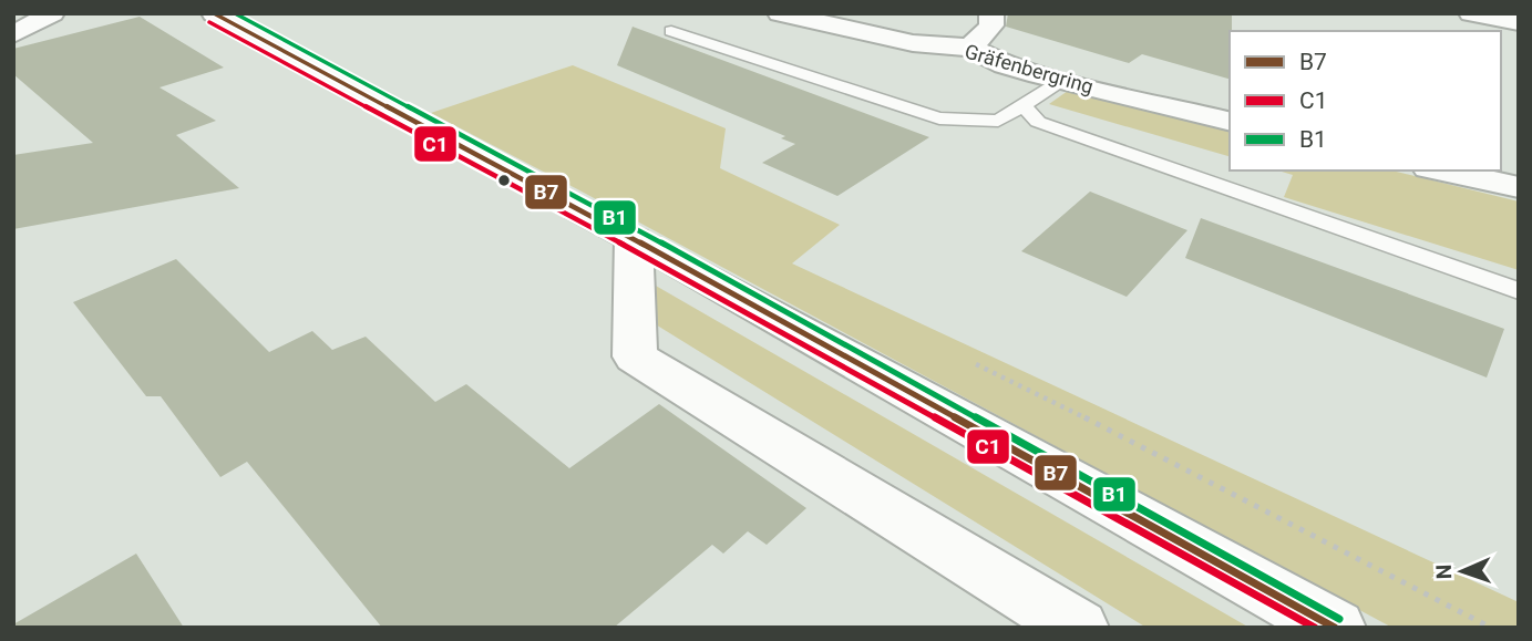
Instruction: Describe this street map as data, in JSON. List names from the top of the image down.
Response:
{
  "streets": {
    "street": ["Gräfenbergring"]
  },
  "lines": ["transit line B7", "transit line B1", "transit line C1"],
  "legend": ["B7", "C1", "B1"],
  "north": "left"
}
